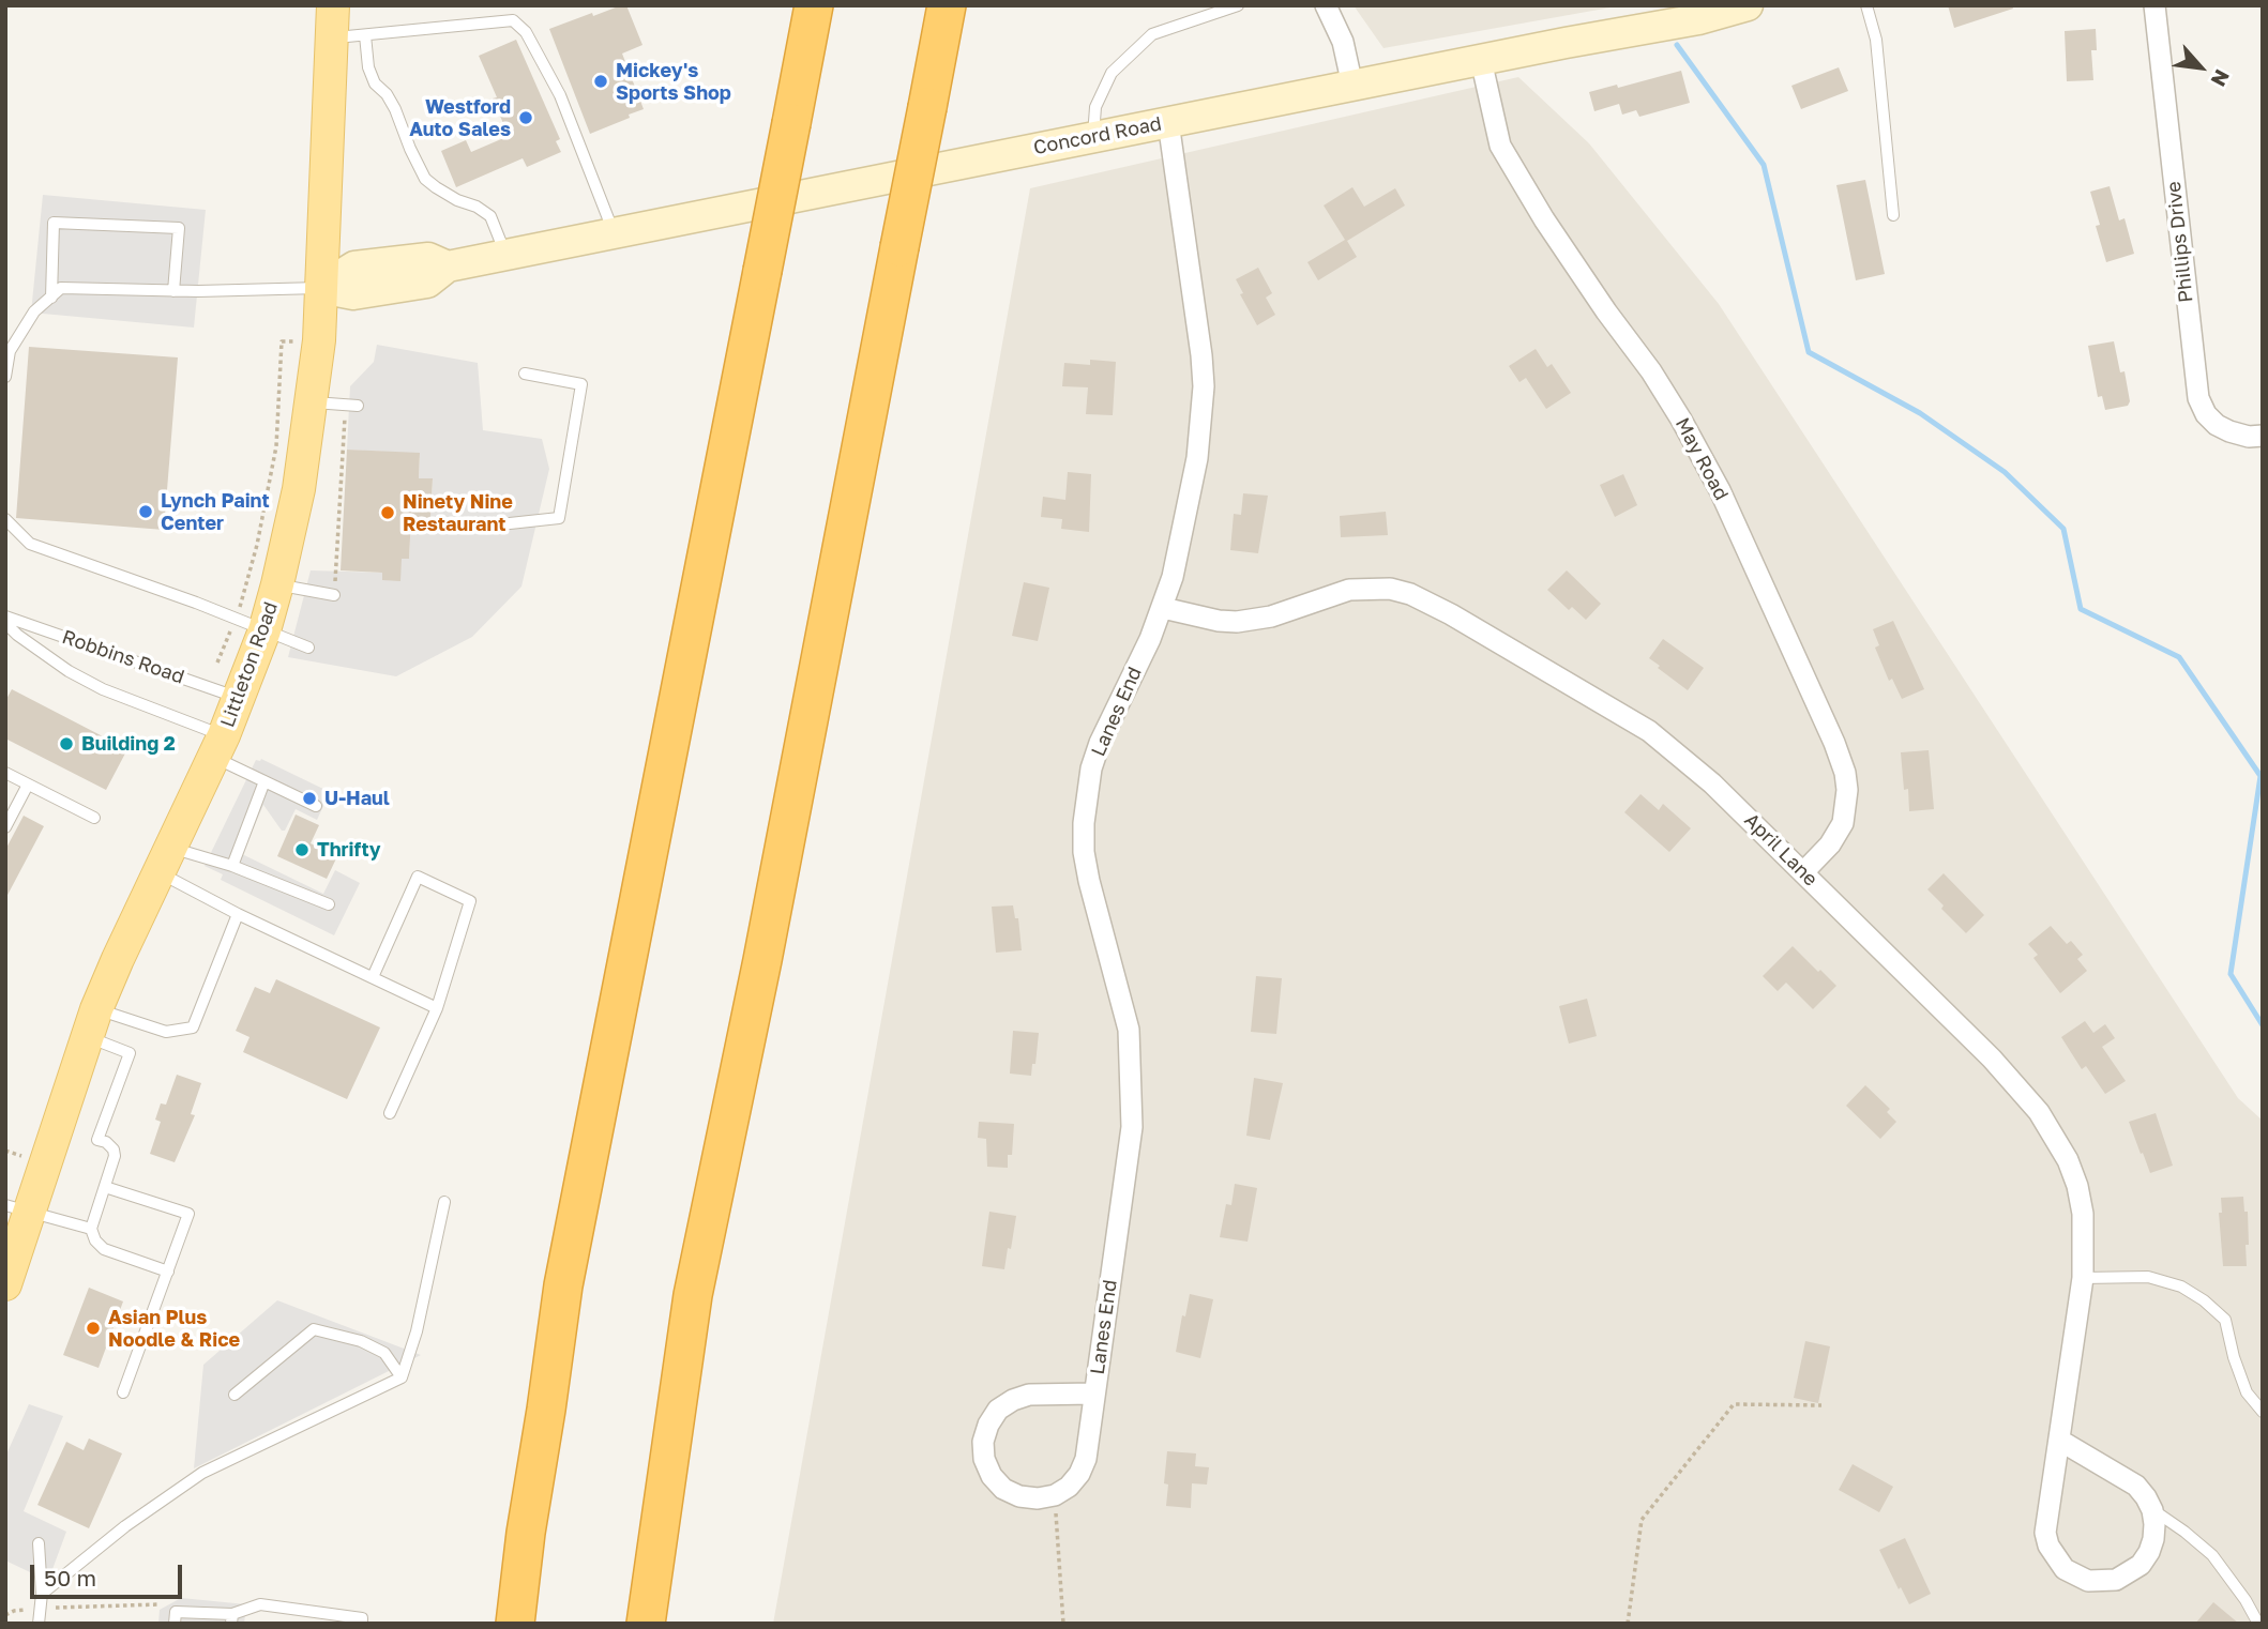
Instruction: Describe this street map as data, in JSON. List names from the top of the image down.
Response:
{
  "streets": {
    "main road": ["Concord Road", "Littleton Road"],
    "street": [
      "Phillips Drive",
      "May Road",
      "Lanes End",
      "April Lane"
    ],
    "lane": ["Robbins Road"]
  },
  "crossings": [
    ["Concord Road", "May Road"],
    ["Concord Road", "Littleton Road"],
    ["Concord Road", "Lanes End"],
    ["May Road", "April Lane"],
    ["Robbins Road", "Littleton Road"],
    ["Lanes End", "April Lane"]
  ],
  "places": [
    "Mickey's Sports Shop",
    "Westford Auto Sales",
    "Lynch Paint Center",
    "Ninety Nine Restaurant",
    "Building 2",
    "U-Haul",
    "Thrifty",
    "Asian Plus Noodle & Rice"
  ],
  "scale_bar": "50 m",
  "north": "bottom right"
}
